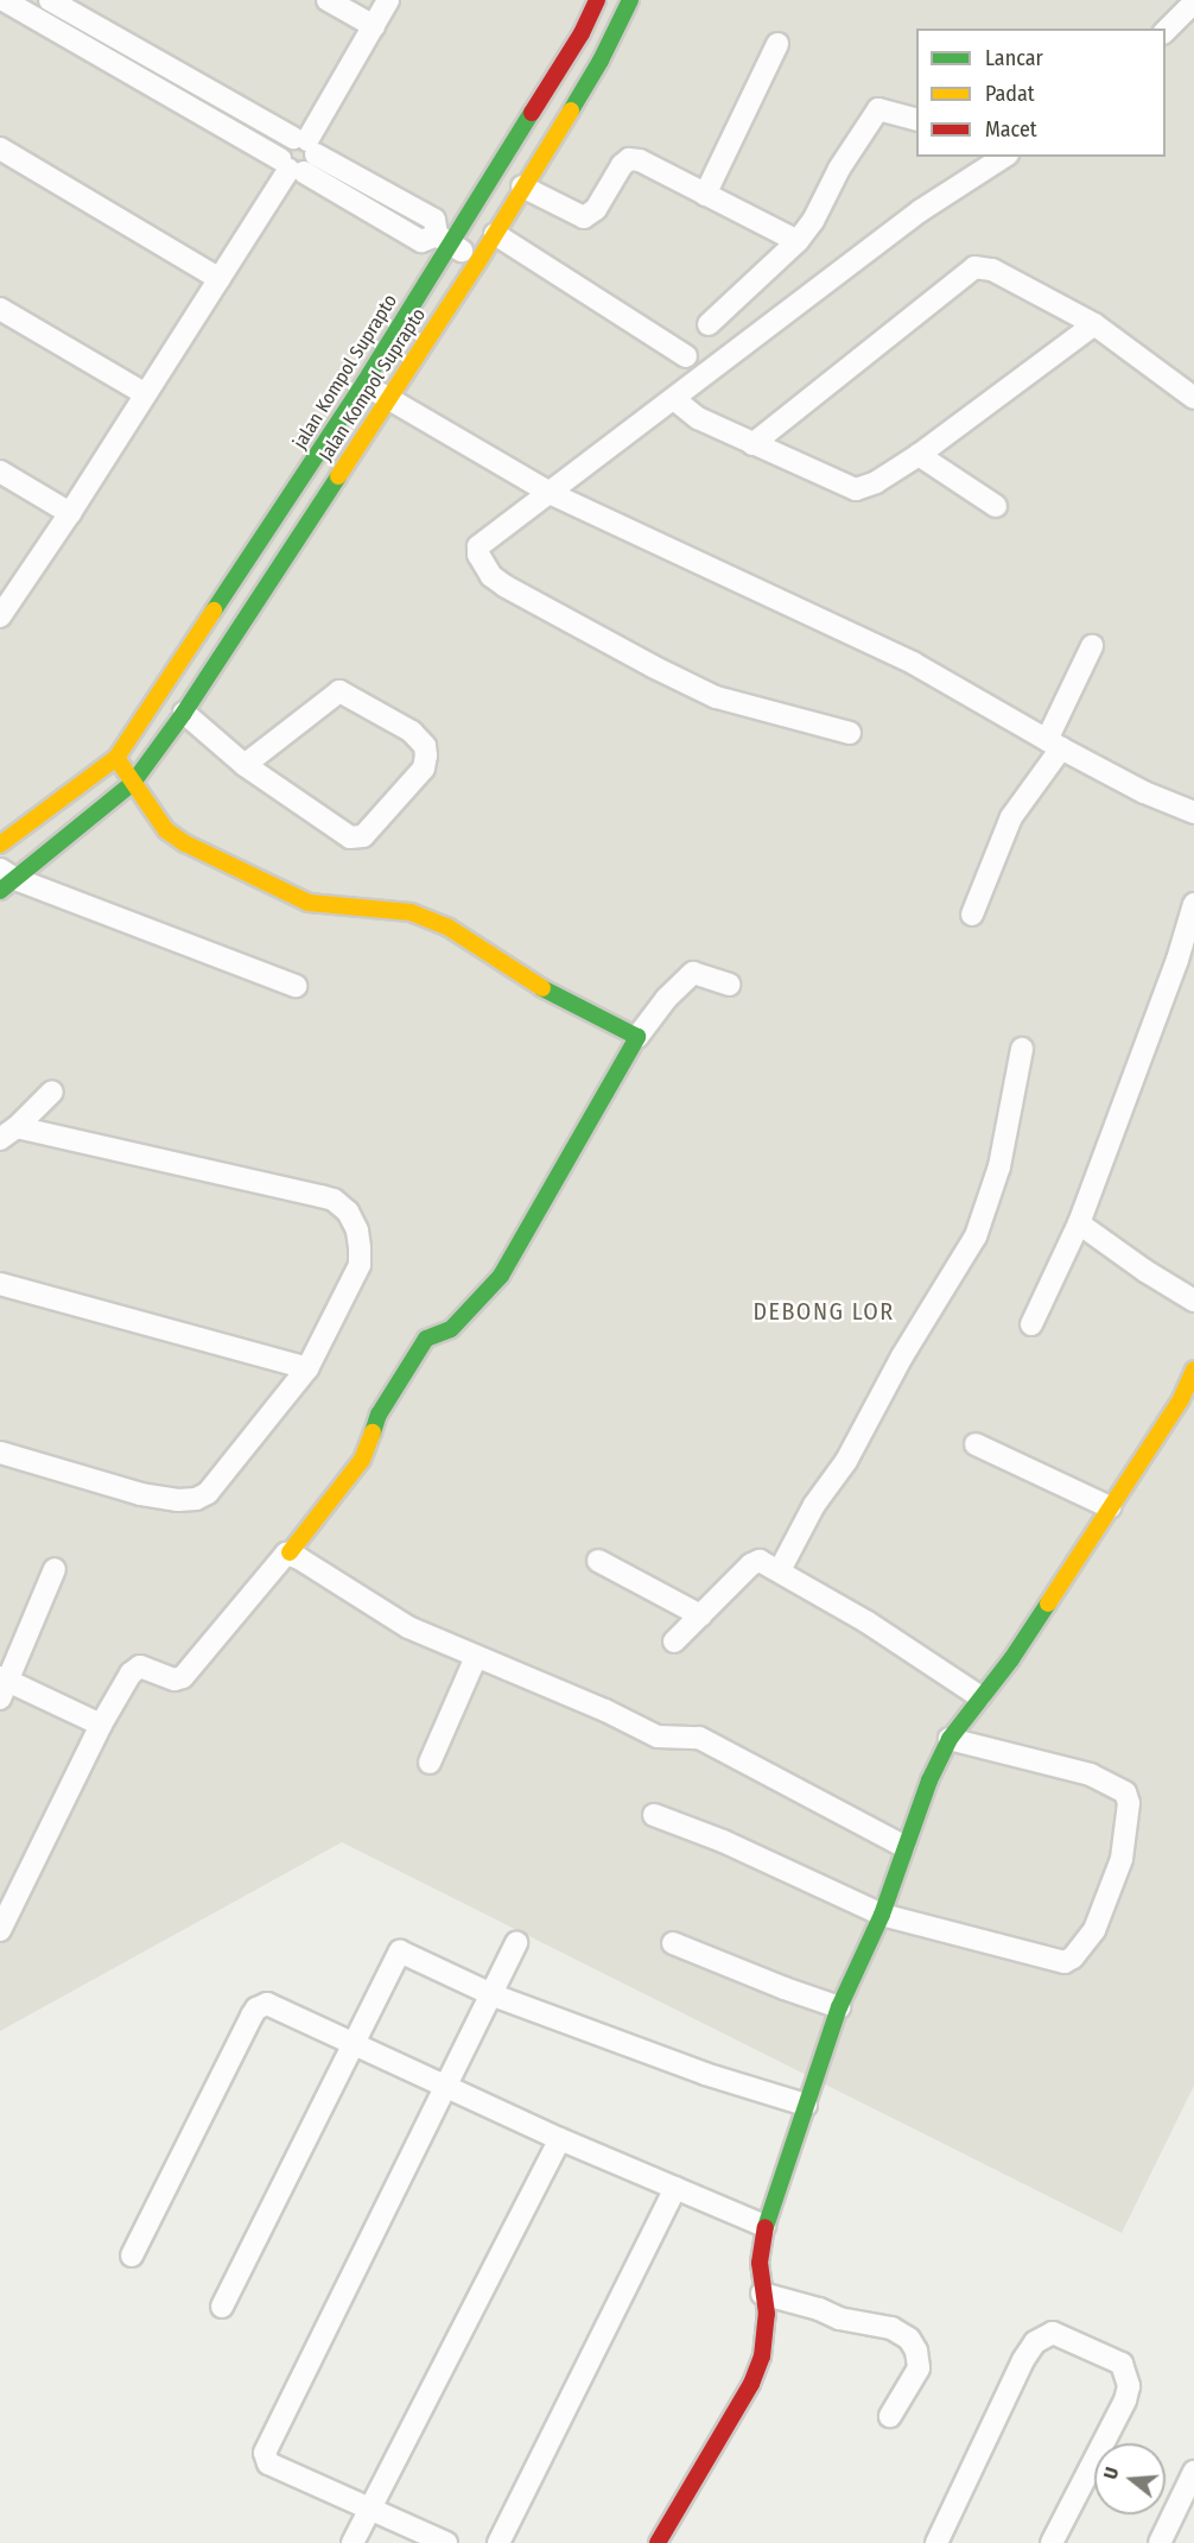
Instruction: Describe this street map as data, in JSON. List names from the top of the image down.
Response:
{
  "streets": {
    "street": ["jalan Kompol Suprapto", "Jalan Kompol Suprapto"]
  },
  "districts": ["DEBONG LOR"],
  "legend": ["Lancar", "Padat", "Macet"],
  "north": "left"
}
